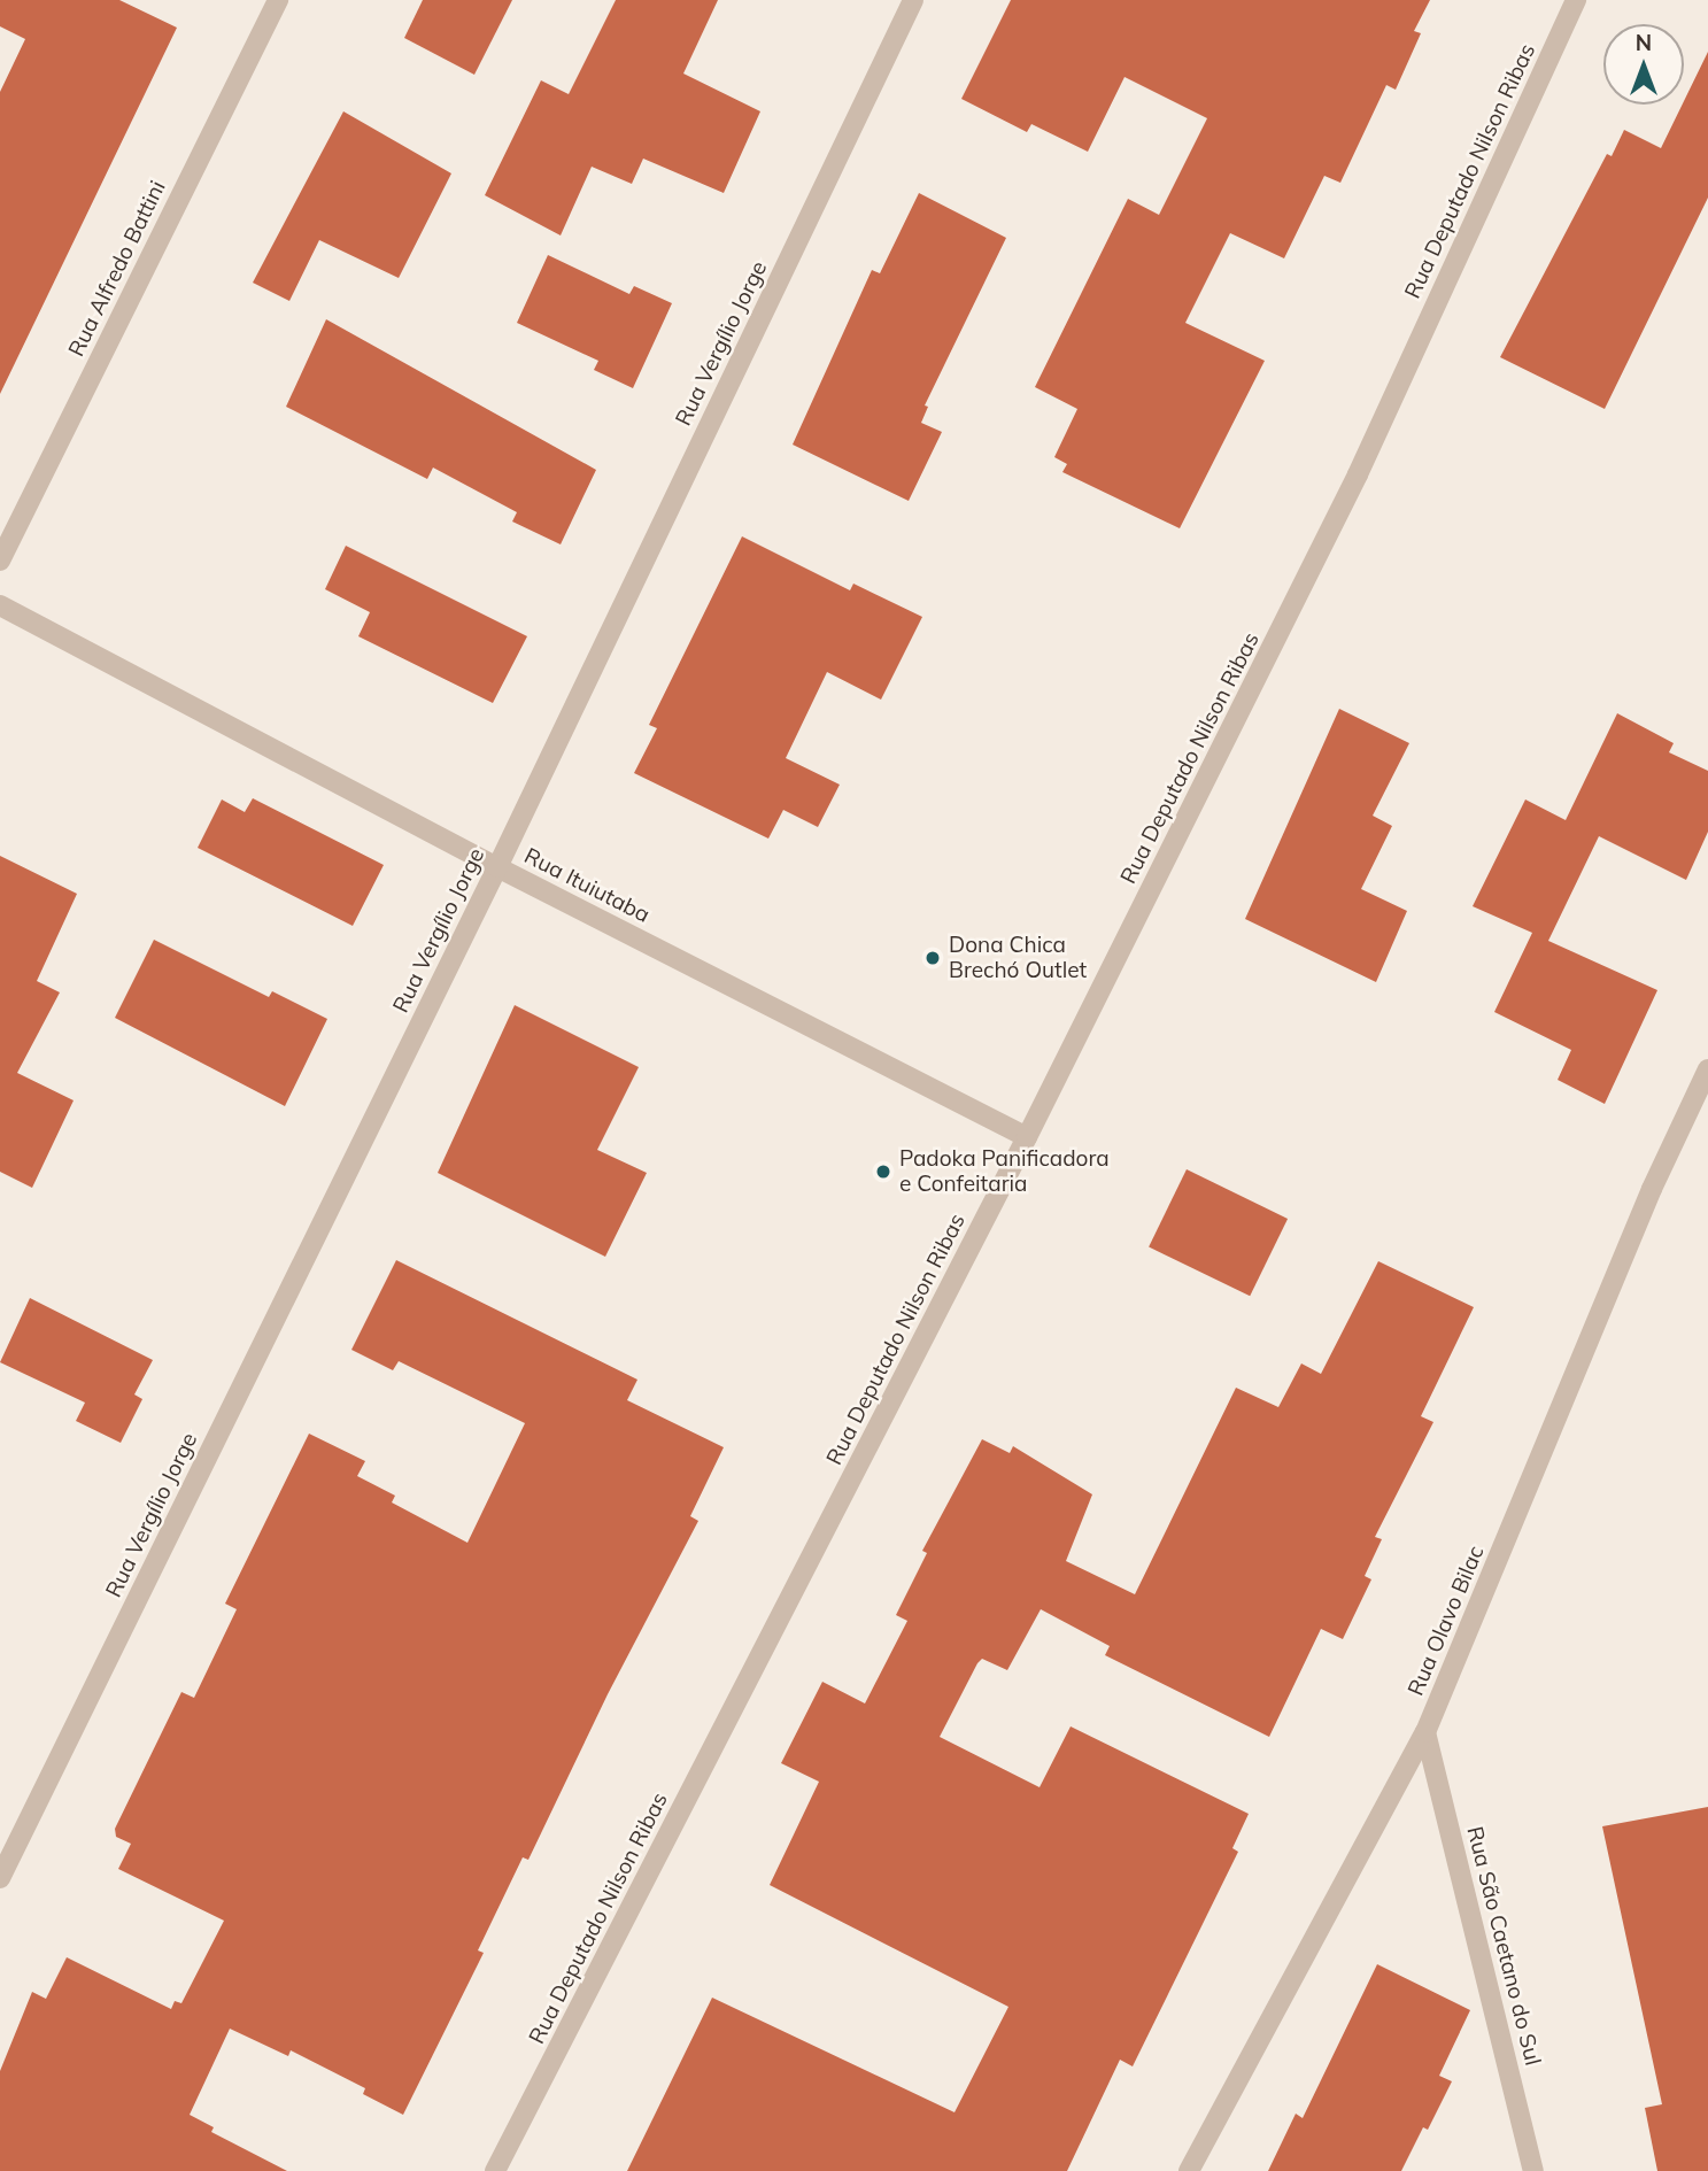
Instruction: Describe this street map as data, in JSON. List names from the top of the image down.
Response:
{
  "streets": {
    "street": [
      "Rua Deputado Nilson Ribas",
      "Rua Alfredo Battini",
      "Rua Vergílio Jorge",
      "Rua Ituiutaba",
      "Rua Olavo Bilac",
      "Rua São Caetano do Sul"
    ]
  },
  "crossings": [
    ["Rua Deputado Nilson Ribas", "Rua Ituiutaba"],
    ["Rua Vergílio Jorge", "Rua Ituiutaba"],
    ["Rua Olavo Bilac", "Rua São Caetano do Sul"]
  ],
  "places": ["Dona Chica Brechó Outlet", "Padoka Panificadora e Confeitaria"],
  "north": "top"
}
